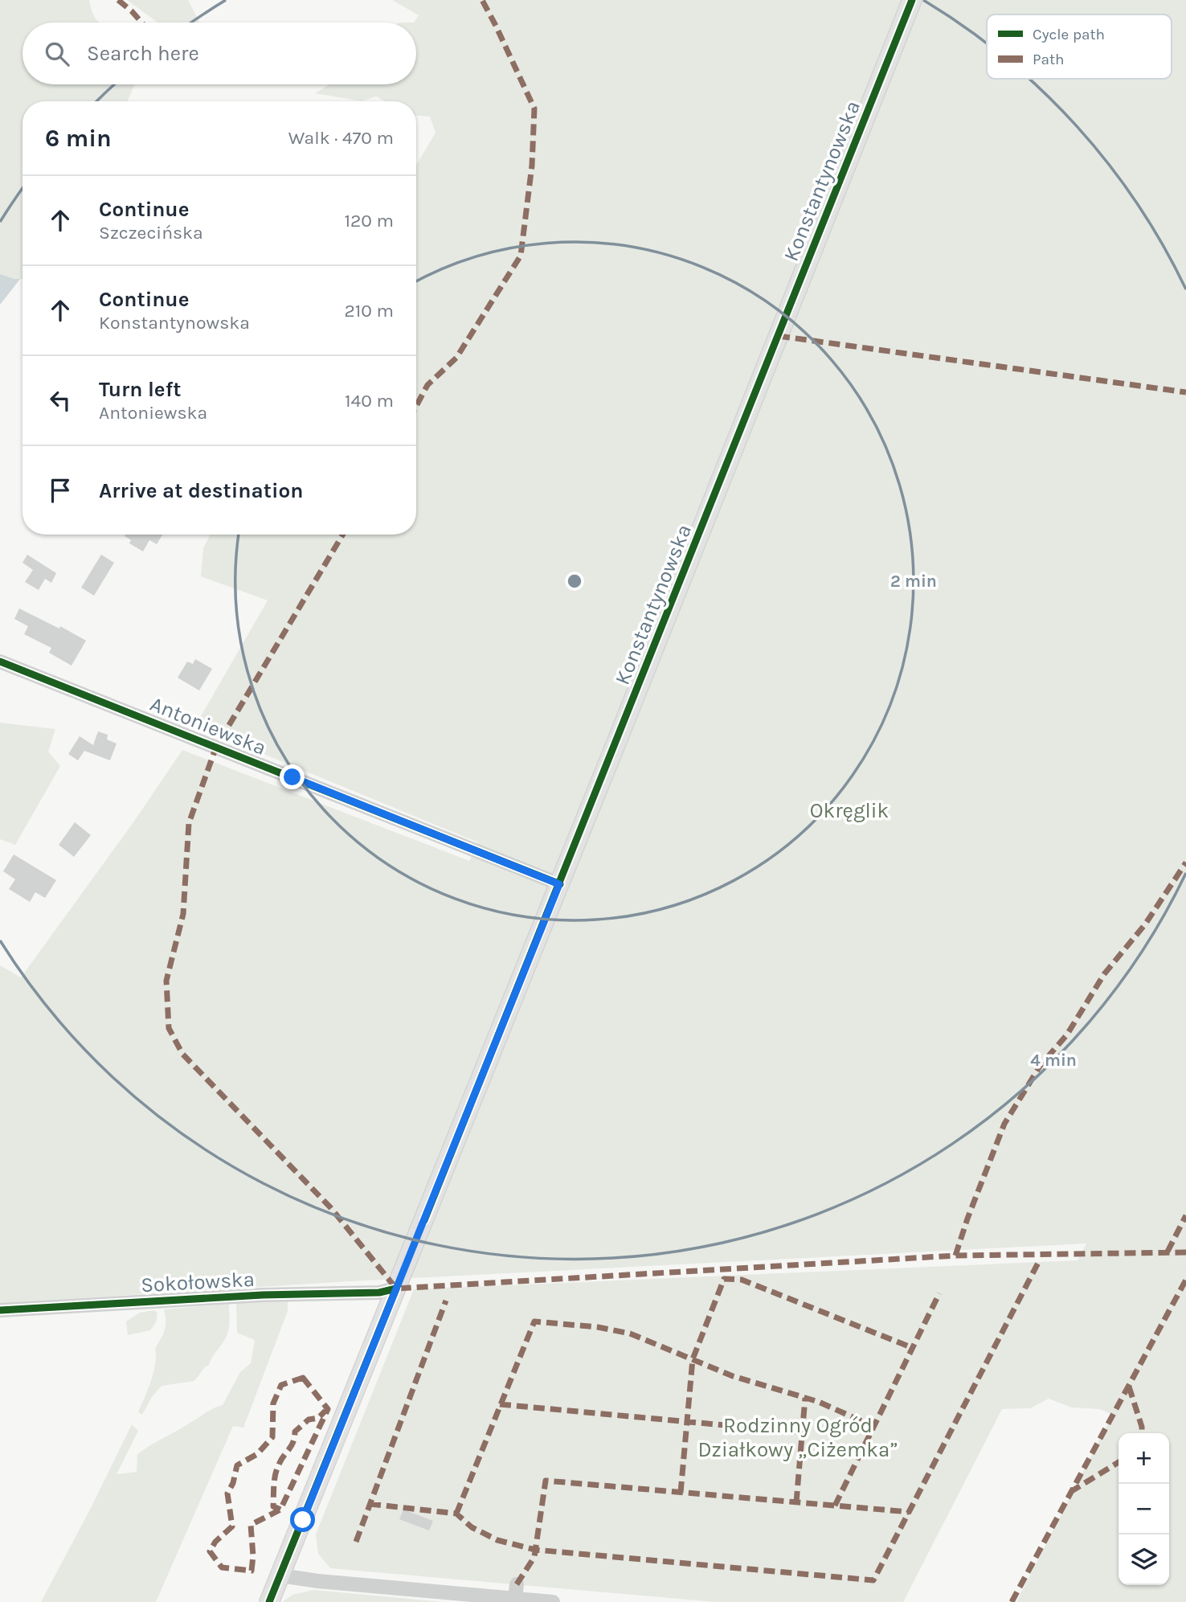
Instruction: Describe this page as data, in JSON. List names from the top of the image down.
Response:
{
  "streets": {
    "main road": ["Konstantynowska"],
    "street": ["Antoniewska", "Sokołowska"]
  },
  "crossings": [
    ["Konstantynowska", "Antoniewska"],
    ["Konstantynowska", "Sokołowska"]
  ],
  "parks": ["Okręglik", "Rodzinny Ogród Działkowy „Ciżemka”"],
  "legend": ["Cycle path", "Path"],
  "page": {
    "search": "Search here",
    "heading": ["6 min", "Walk · 470 m"],
    "list": [
      ["Continue", "Szczecińska", "120 m"],
      ["Continue", "Konstantynowska", "210 m"],
      ["Turn left", "Antoniewska", "140 m"],
      "Arrive at destination"
    ],
    "map_buttons": ["+", "−"]
  },
  "rings": ["2 min", "4 min"]
}
